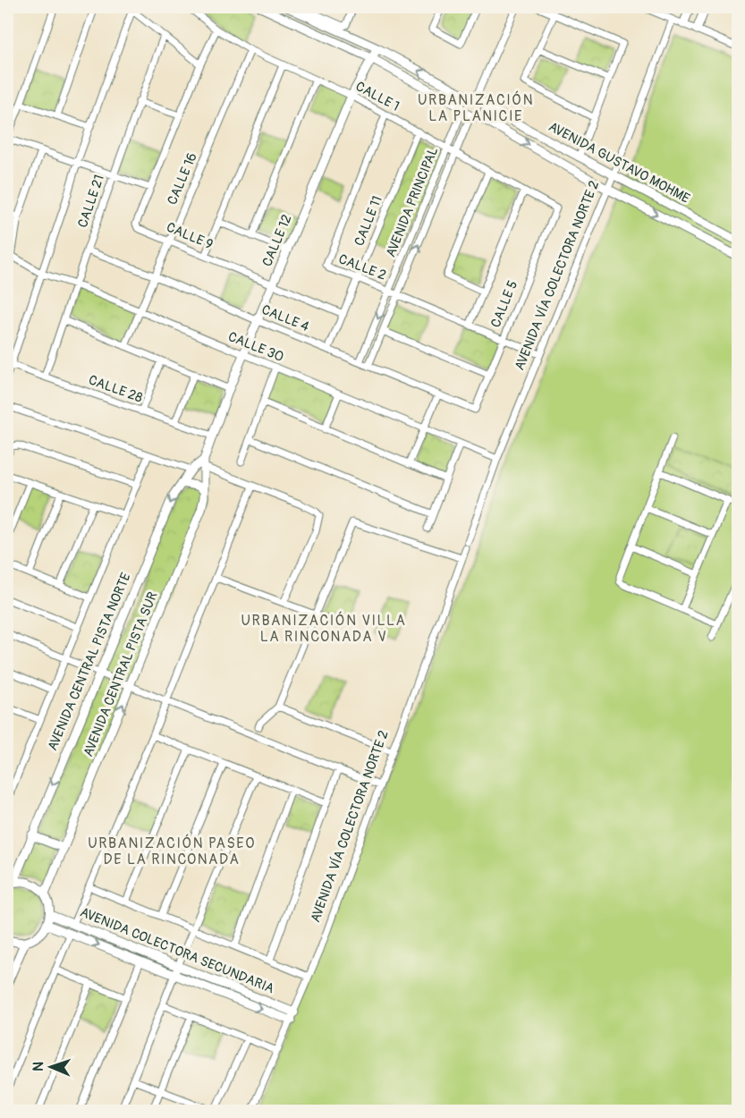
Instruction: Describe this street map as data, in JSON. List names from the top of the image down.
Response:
{
  "streets": {
    "street": [
      "CALLE 1",
      "AVENIDA GUSTAVO MOHME",
      "CALLE 16",
      "CALLE 21",
      "AVENIDA PRINCIPAL",
      "CALLE 11",
      "CALLE 9",
      "CALLE 12",
      "CALLE 2",
      "AVENIDA VÍA COLECTORA NORTE 2",
      "CALLE 5",
      "CALLE 4",
      "CALLE 30",
      "CALLE 28",
      "AVENIDA CENTRAL PISTA NORTE",
      "AVENIDA CENTRAL PISTA SUR",
      "AVENIDA COLECTORA SECUNDARIA"
    ]
  },
  "crossings": [
    ["CALLE 1", "CALLE 16"],
    ["CALLE 1", "AVENIDA PRINCIPAL"],
    ["CALLE 1", "CALLE 11"],
    ["CALLE 1", "CALLE 9"],
    ["CALLE 1", "CALLE 12"],
    ["CALLE 1", "CALLE 2"],
    ["CALLE 1", "CALLE 5"],
    ["AVENIDA GUSTAVO MOHME", "AVENIDA VÍA COLECTORA NORTE 2"],
    ["CALLE 16", "CALLE 9"],
    ["CALLE 16", "CALLE 4"],
    ["CALLE 16", "CALLE 30"],
    ["CALLE 21", "CALLE 4"],
    ["CALLE 21", "CALLE 30"],
    ["CALLE 21", "CALLE 28"],
    ["AVENIDA PRINCIPAL", "CALLE 2"],
    ["AVENIDA PRINCIPAL", "CALLE 4"],
    ["CALLE 11", "CALLE 9"],
    ["CALLE 11", "CALLE 2"],
    ["CALLE 11", "CALLE 4"],
    ["CALLE 9", "CALLE 12"],
    ["CALLE 12", "CALLE 4"],
    ["CALLE 12", "CALLE 30"],
    ["CALLE 12", "CALLE 28"],
    ["CALLE 12", "AVENIDA CENTRAL PISTA NORTE"],
    ["CALLE 12", "AVENIDA CENTRAL PISTA SUR"],
    ["CALLE 2", "AVENIDA VÍA COLECTORA NORTE 2"],
    ["CALLE 2", "CALLE 5"],
    ["AVENIDA VÍA COLECTORA NORTE 2", "CALLE 30"],
    ["AVENIDA VÍA COLECTORA NORTE 2", "AVENIDA COLECTORA SECUNDARIA"],
    ["CALLE 5", "CALLE 4"],
    ["AVENIDA CENTRAL PISTA NORTE", "AVENIDA CENTRAL PISTA SUR"]
  ],
  "districts": ["URBANIZACIÓN LA PLANICIE", "URBANIZACIÓN VILLA LA RINCONADA V", "URBANIZACIÓN PASEO DE LA RINCONADA"],
  "north": "left"
}
